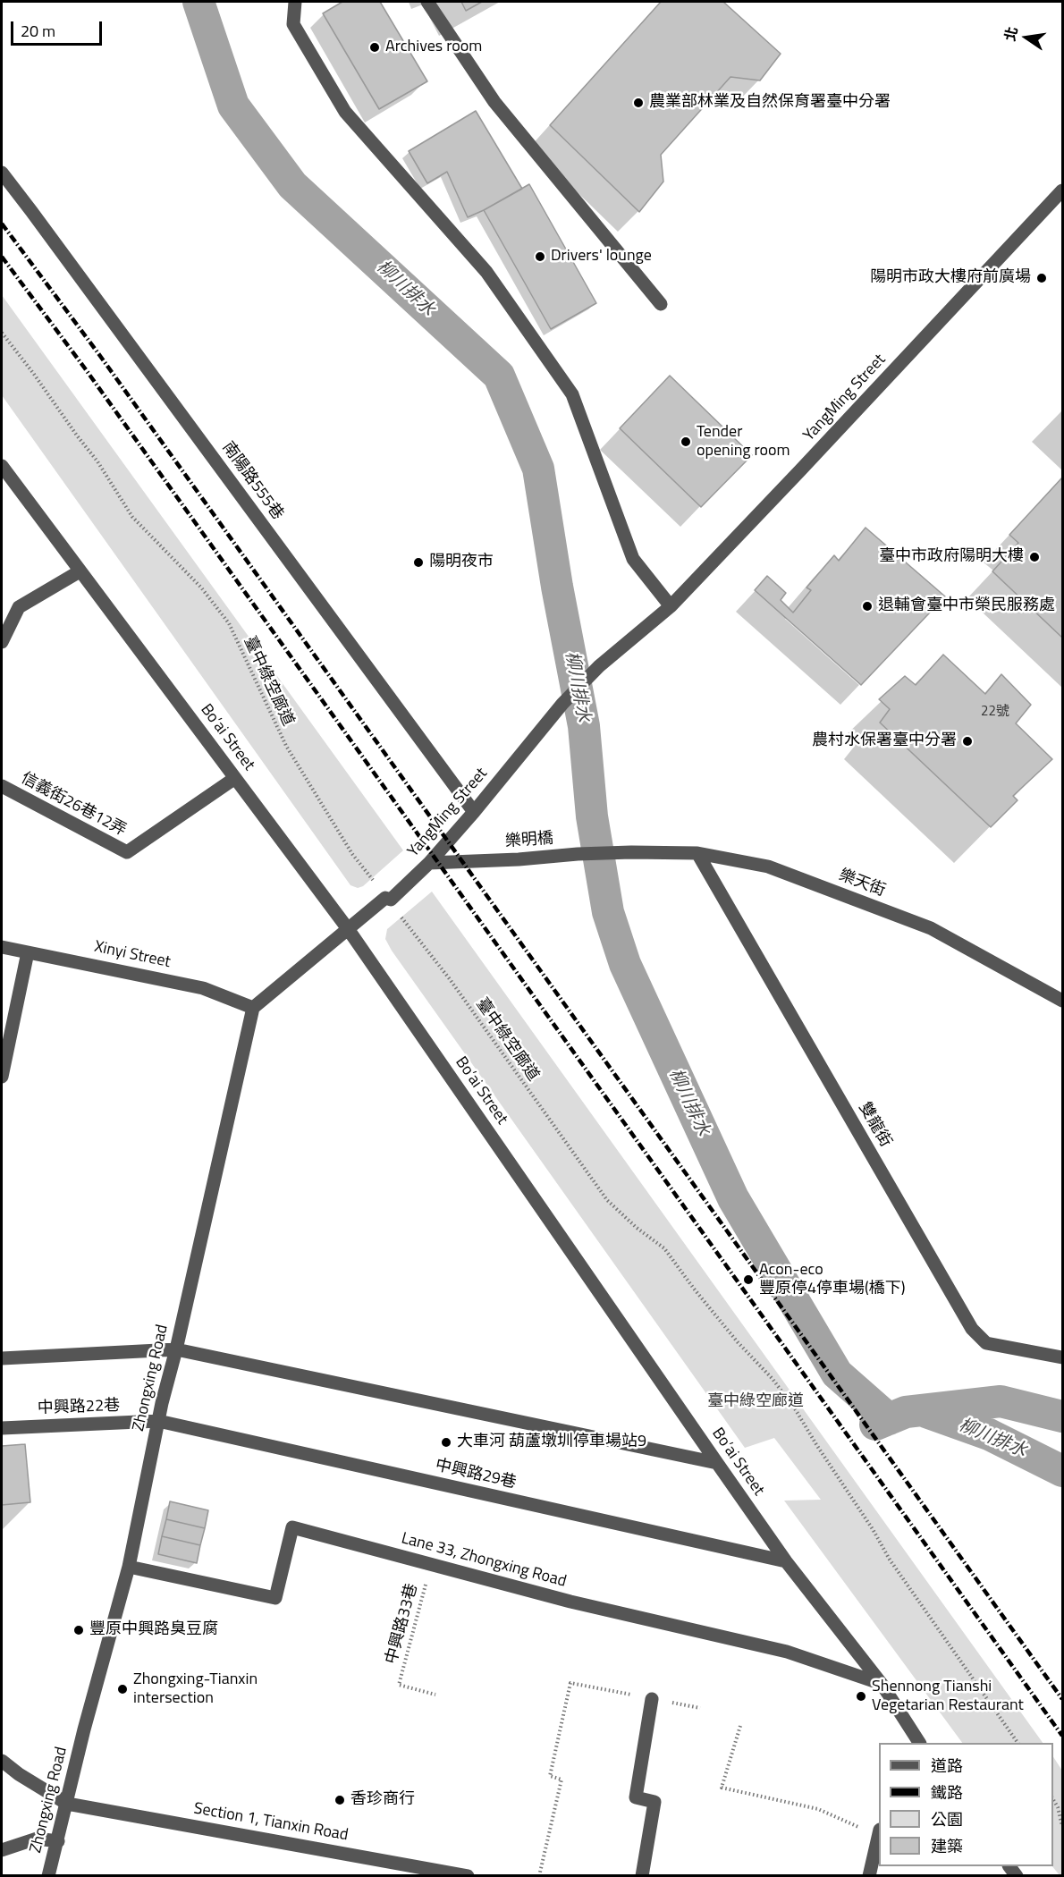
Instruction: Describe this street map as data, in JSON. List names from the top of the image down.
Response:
{
  "streets": {
    "street": [
      "YangMing Street",
      "南陽路555巷",
      "Bo’ai Street",
      "信義街26巷12弄",
      "樂明橋",
      "樂天街",
      "Xinyi Street",
      "雙龍街",
      "Zhongxing Road",
      "中興路22巷",
      "中興路29巷",
      "Lane 33, Zhongxing Road",
      "Section 1, Tianxin Road"
    ],
    "path": ["臺中綠空廊道", "中興路33巷"]
  },
  "crossings": [
    ["YangMing Street", "南陽路555巷"],
    ["YangMing Street", "臺中綠空廊道"],
    ["YangMing Street", "Bo’ai Street"],
    ["YangMing Street", "樂明橋"],
    ["Bo’ai Street", "信義街26巷12弄"],
    ["Bo’ai Street", "中興路29巷"],
    ["Bo’ai Street", "Lane 33, Zhongxing Road"],
    ["樂明橋", "樂天街"],
    ["樂天街", "雙龍街"],
    ["Xinyi Street", "Zhongxing Road"],
    ["Zhongxing Road", "中興路22巷"],
    ["Zhongxing Road", "中興路29巷"],
    ["Zhongxing Road", "Lane 33, Zhongxing Road"],
    ["Zhongxing Road", "Section 1, Tianxin Road"],
    ["中興路22巷", "中興路29巷"],
    ["Lane 33, Zhongxing Road", "中興路33巷"]
  ],
  "water": ["柳川排水"],
  "parks": ["臺中綠空廊道"],
  "places": [
    "Archives room",
    "農業部林業及自然保育署臺中分署",
    "Drivers' lounge",
    "陽明市政大樓府前廣場",
    "Tender opening room",
    "臺中市政府陽明大樓",
    "陽明夜市",
    "退輔會臺中市榮民服務處",
    "農村水保署臺中分署",
    "Acon-eco 豐原停4停車場(橋下)",
    "大車河 葫蘆墩圳停車場站9",
    "豐原中興路臭豆腐",
    "Zhongxing-Tianxin intersection",
    "Shennong Tianshi Vegetarian Restaurant",
    "香珍商行"
  ],
  "house_numbers": ["22號"],
  "legend": [
    "道路",
    "鐵路",
    "公園",
    "建築"
  ],
  "scale_bar": "20 m",
  "north": "left"
}
